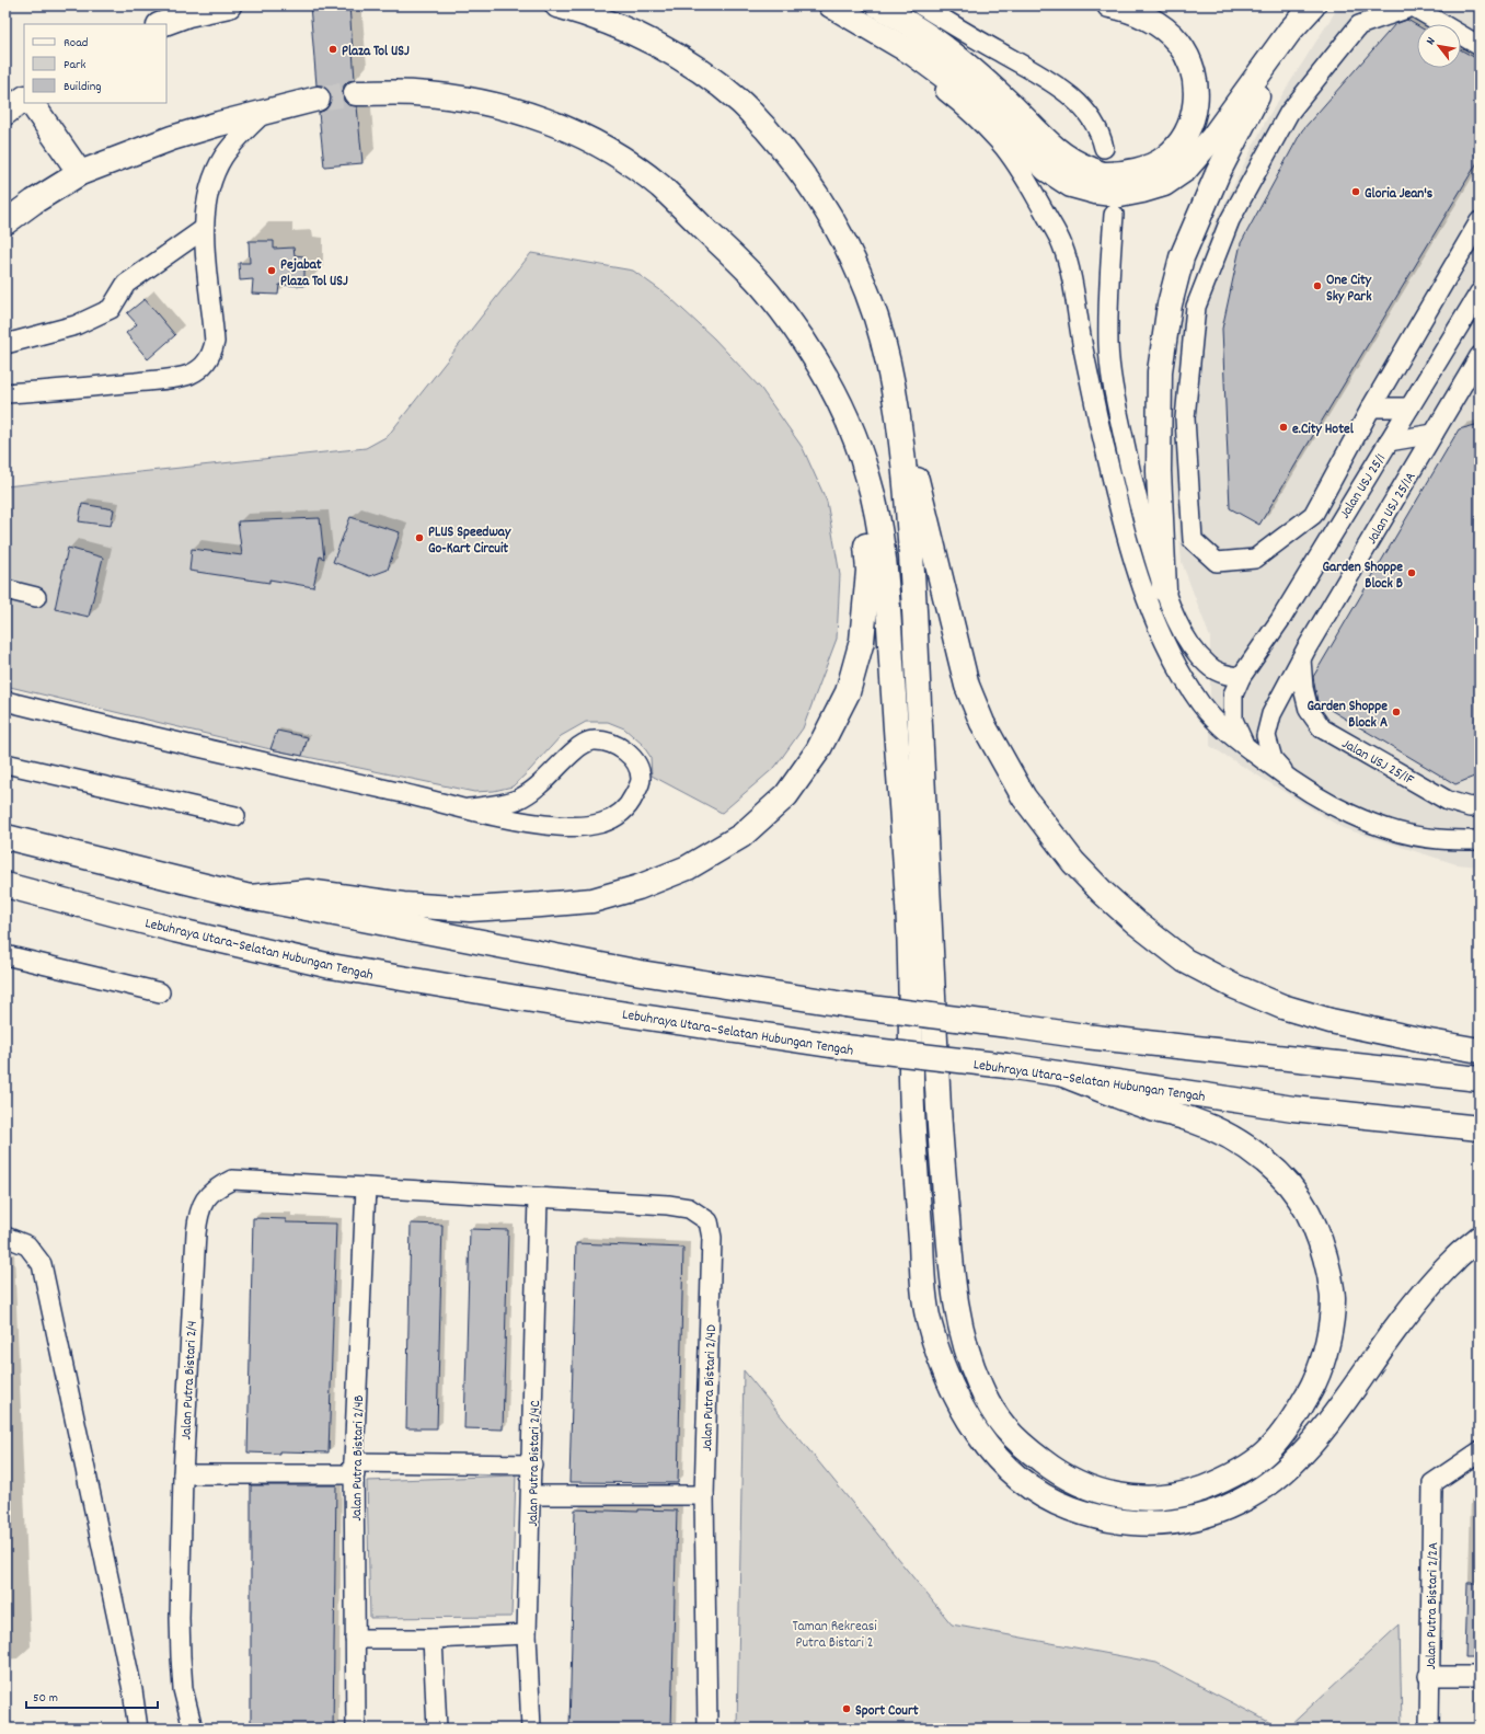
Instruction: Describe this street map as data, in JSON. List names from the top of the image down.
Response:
{
  "streets": {
    "highway": ["Lebuhraya Utara–Selatan Hubungan Tengah"],
    "street": [
      "Jalan USJ 25/1",
      "Jalan USJ 25/1A",
      "Jalan USJ 25/1F",
      "Jalan Putra Bistari 2/4",
      "Jalan Putra Bistari 2/4D",
      "Jalan Putra Bistari 2/4B",
      "Jalan Putra Bistari 2/4C",
      "Jalan Putra Bistari 2/2A"
    ]
  },
  "crossings": [
    ["Jalan USJ 25/1A", "Jalan USJ 25/1F"],
    ["Jalan Putra Bistari 2/4", "Jalan Putra Bistari 2/4D"],
    ["Jalan Putra Bistari 2/4", "Jalan Putra Bistari 2/4B"],
    ["Jalan Putra Bistari 2/4", "Jalan Putra Bistari 2/4C"],
    ["Jalan Putra Bistari 2/4D", "Jalan Putra Bistari 2/4C"]
  ],
  "parks": ["Taman Rekreasi Putra Bistari 2"],
  "places": [
    "Plaza Tol USJ",
    "Gloria Jean's",
    "Pejabat Plaza Tol USJ",
    "One City Sky Park",
    "e.City Hotel",
    "PLUS Speedway Go-Kart Circuit",
    "Garden Shoppe Block B",
    "Garden Shoppe Block A",
    "Sport Court"
  ],
  "legend": ["Road", "Park", "Building"],
  "scale_bar": "50 m",
  "north": "top left"
}
